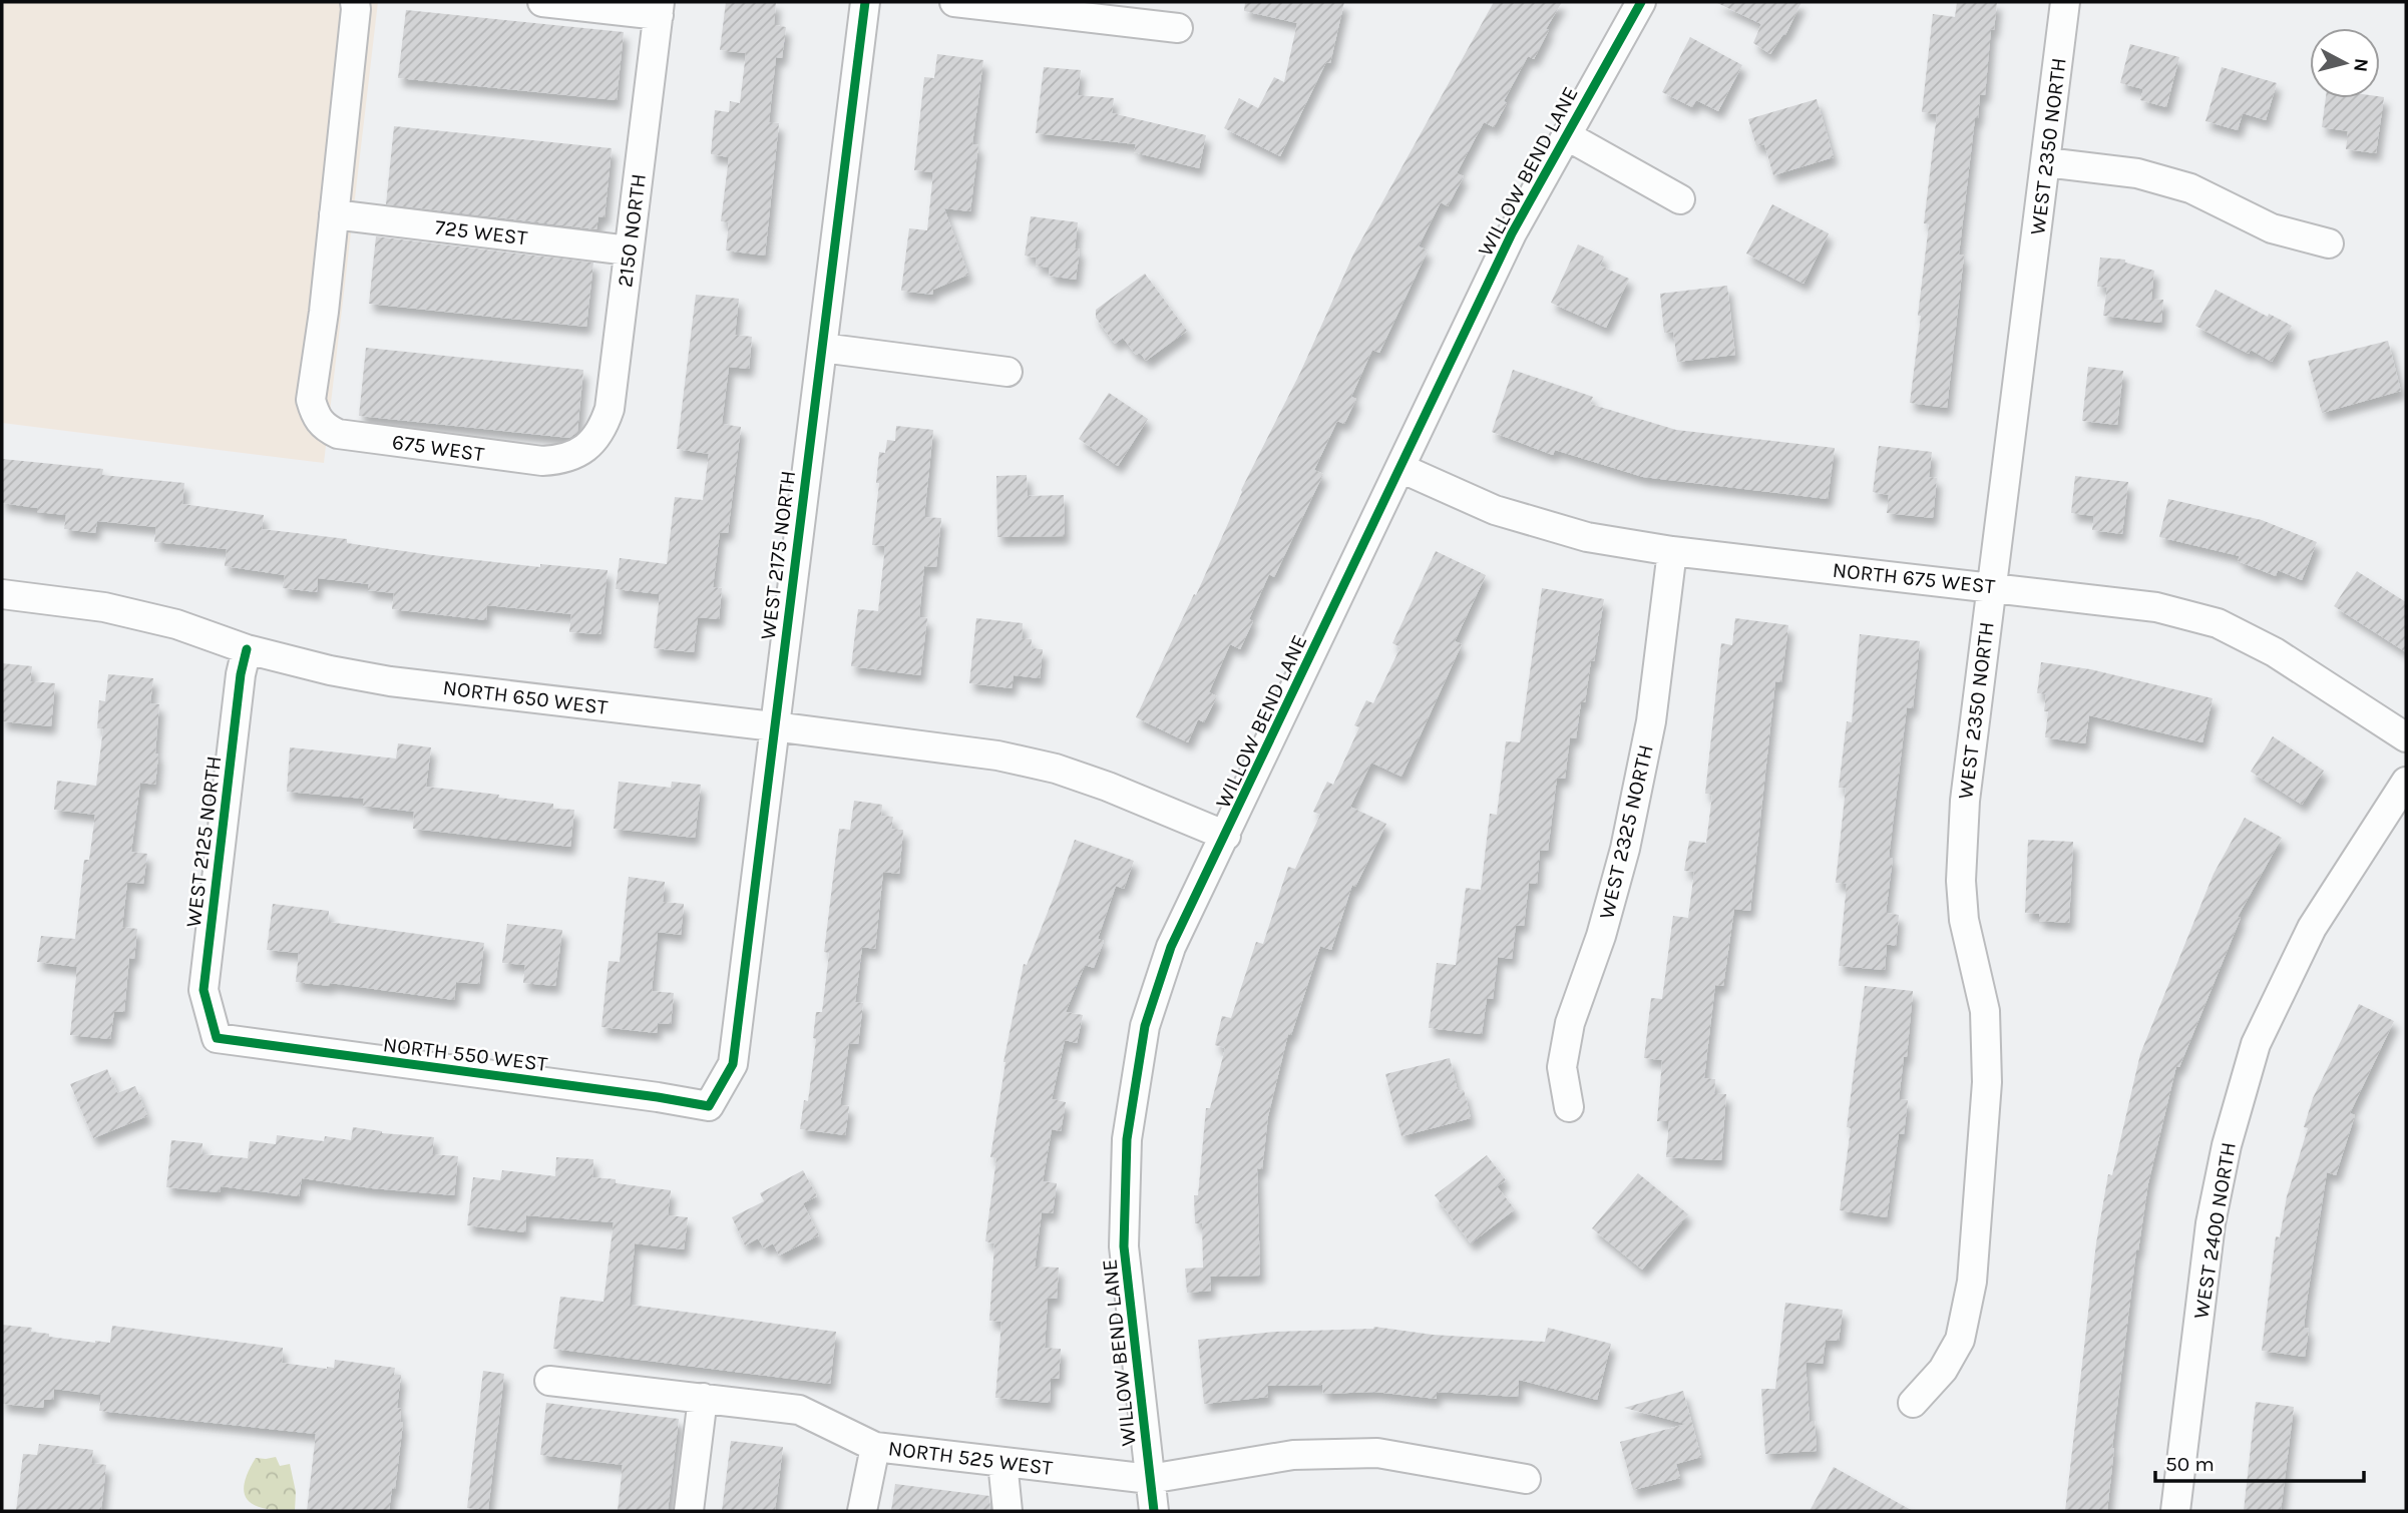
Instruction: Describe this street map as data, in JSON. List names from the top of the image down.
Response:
{
  "streets": {
    "street": [
      "WEST 2350 NORTH",
      "WILLOW BEND LANE",
      "2150 NORTH",
      "725 WEST",
      "675 WEST",
      "WEST 2175 NORTH",
      "NORTH 675 WEST",
      "NORTH 650 WEST",
      "WEST 2325 NORTH",
      "WEST 2125 NORTH",
      "NORTH 550 WEST",
      "WEST 2400 NORTH",
      "NORTH 525 WEST"
    ]
  },
  "crossings": [
    ["WEST 2350 NORTH", "NORTH 675 WEST"],
    ["WILLOW BEND LANE", "NORTH 675 WEST"],
    ["WILLOW BEND LANE", "NORTH 650 WEST"],
    ["WILLOW BEND LANE", "NORTH 525 WEST"],
    ["2150 NORTH", "725 WEST"],
    ["2150 NORTH", "675 WEST"],
    ["725 WEST", "675 WEST"],
    ["WEST 2175 NORTH", "NORTH 650 WEST"],
    ["WEST 2175 NORTH", "NORTH 550 WEST"],
    ["NORTH 675 WEST", "WEST 2325 NORTH"],
    ["NORTH 650 WEST", "WEST 2125 NORTH"],
    ["WEST 2125 NORTH", "NORTH 550 WEST"]
  ],
  "scale_bar": "50 m",
  "north": "right"
}
